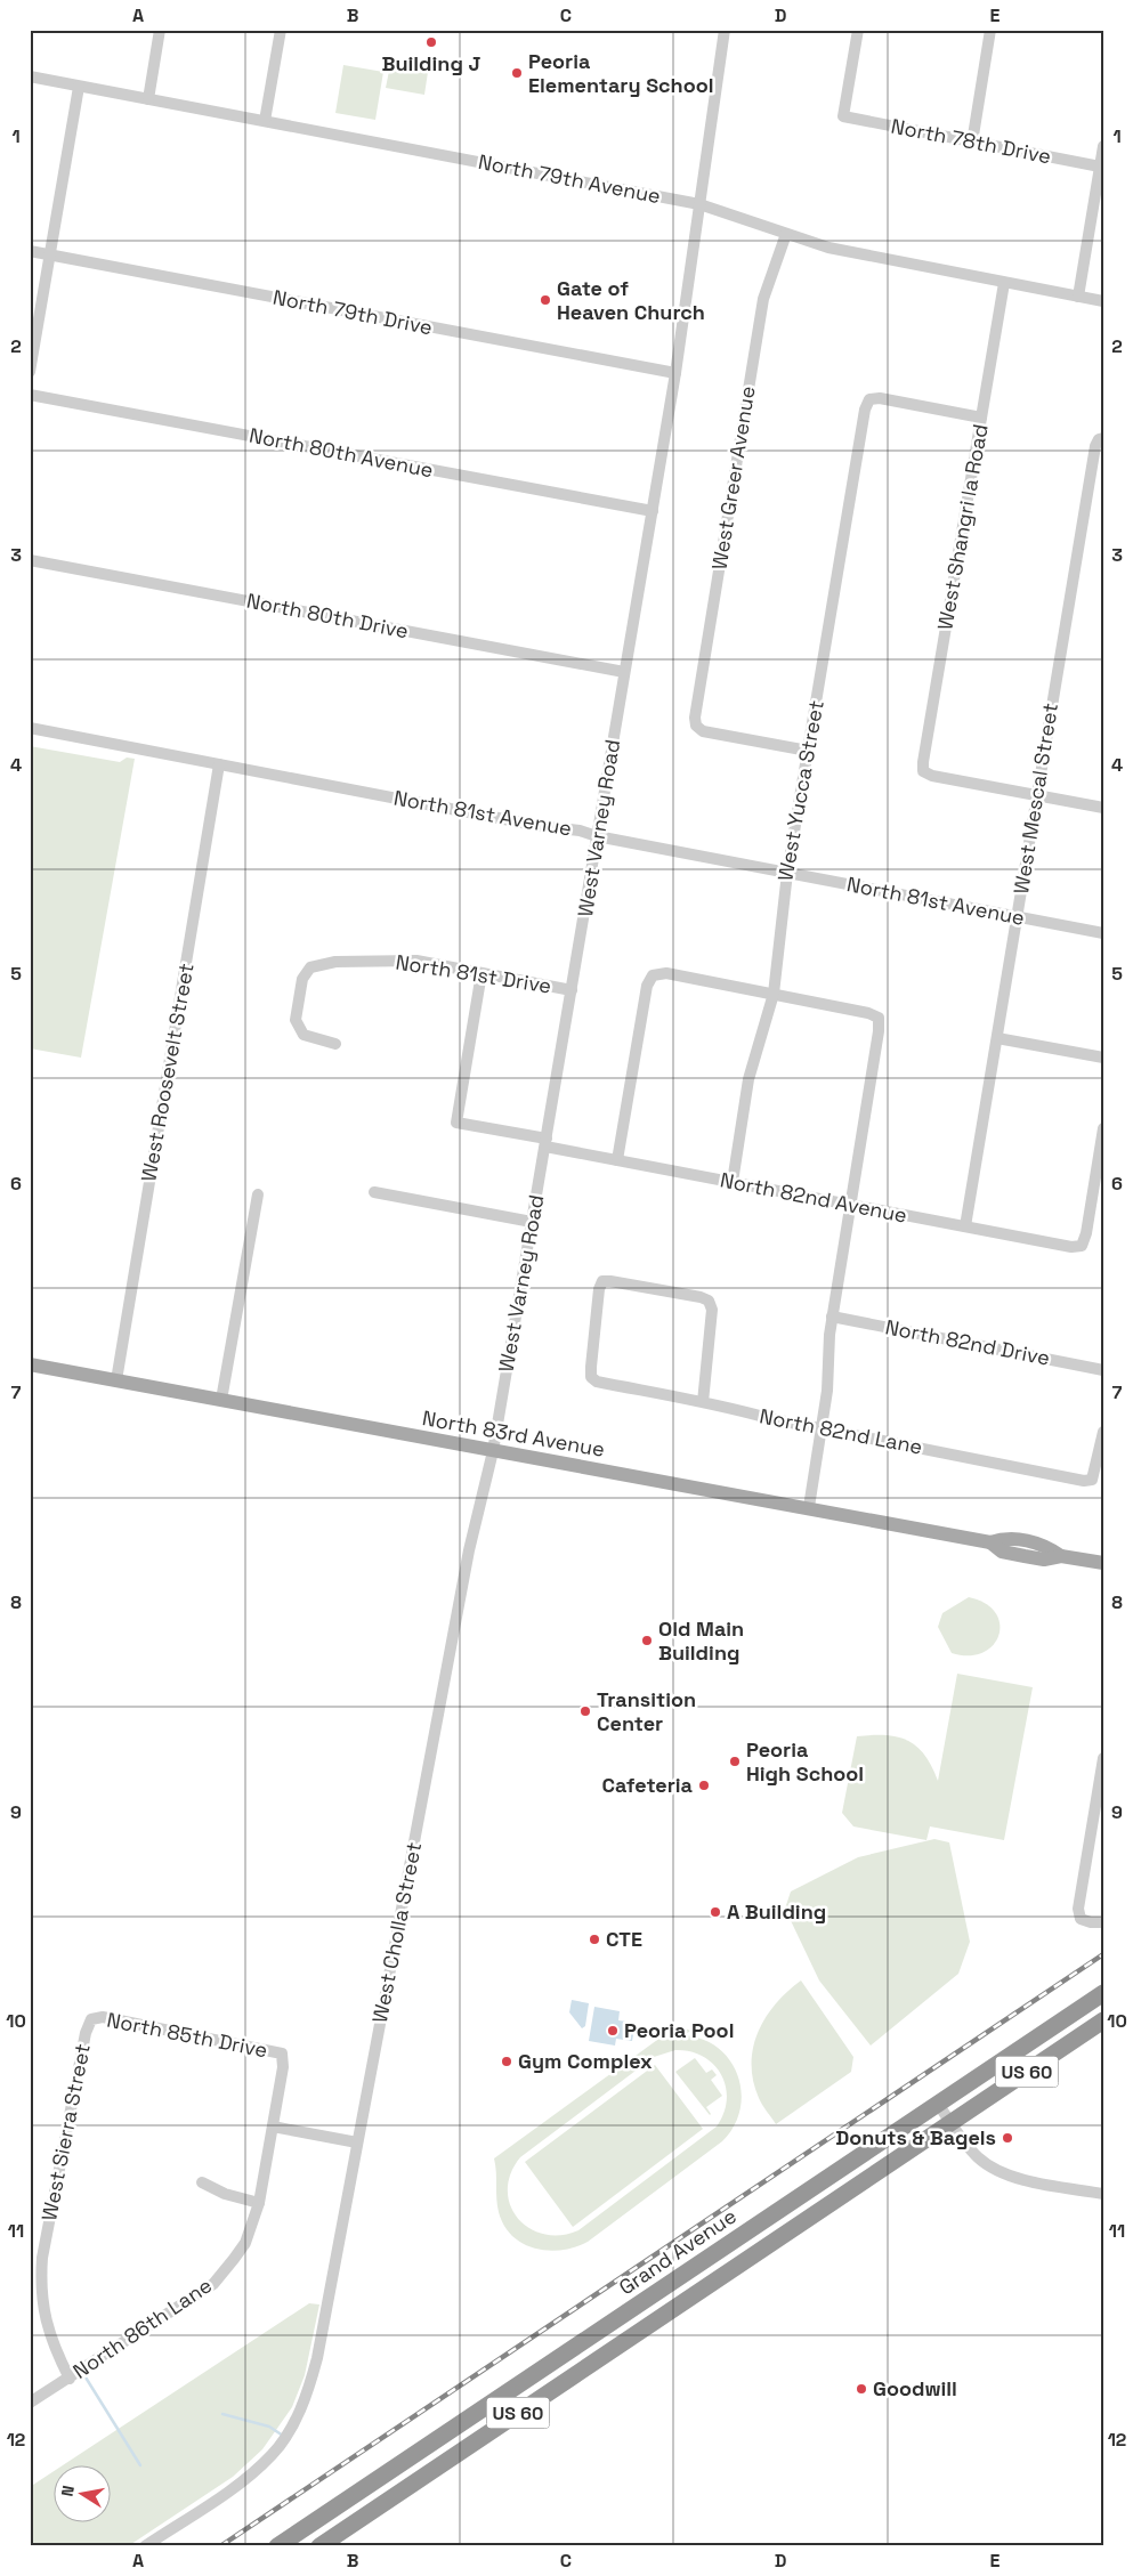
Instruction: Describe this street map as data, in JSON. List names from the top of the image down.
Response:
{
  "streets": {
    "highway": ["US 60", "Grand Avenue"],
    "main road": ["North 83rd Avenue"],
    "street": [
      "North 78th Drive",
      "North 79th Avenue",
      "North 79th Drive",
      "North 80th Avenue",
      "West Greer Avenue",
      "West Shangri la Road",
      "North 80th Drive",
      "West Yucca Street",
      "West Mescal Street",
      "North 81st Avenue",
      "West Varney Road",
      "North 81st Drive",
      "West Roosevelt Street",
      "North 82nd Avenue",
      "North 82nd Drive",
      "North 82nd Lane",
      "West Cholla Street",
      "North 85th Drive",
      "West Sierra Street",
      "North 86th Lane"
    ]
  },
  "crossings": [
    ["North 79th Avenue", "West Greer Avenue"],
    ["North 79th Avenue", "West Shangri la Road"],
    ["North 79th Avenue", "West Varney Road"],
    ["North 79th Drive", "West Varney Road"],
    ["North 80th Avenue", "West Varney Road"],
    ["West Greer Avenue", "West Yucca Street"],
    ["West Shangri la Road", "West Yucca Street"],
    ["West Shangri la Road", "West Mescal Street"],
    ["North 80th Drive", "West Varney Road"],
    ["West Yucca Street", "North 81st Avenue"],
    ["West Yucca Street", "North 82nd Avenue"],
    ["West Mescal Street", "North 81st Avenue"],
    ["West Mescal Street", "North 82nd Avenue"],
    ["North 81st Avenue", "West Varney Road"],
    ["North 81st Avenue", "West Roosevelt Street"],
    ["West Varney Road", "North 81st Drive"],
    ["West Varney Road", "North 82nd Avenue"],
    ["West Varney Road", "North 83rd Avenue"],
    ["West Varney Road", "West Cholla Street"],
    ["North 81st Drive", "North 82nd Avenue"],
    ["West Roosevelt Street", "North 83rd Avenue"],
    ["North 83rd Avenue", "West Cholla Street"],
    ["North 85th Drive", "West Sierra Street"],
    ["North 85th Drive", "North 86th Lane"],
    ["West Sierra Street", "North 86th Lane"]
  ],
  "places": [
    "Building J",
    "Peoria Elementary School",
    "Gate of Heaven Church",
    "Old Main Building",
    "Transition Center",
    "Peoria High School",
    "Cafeteria",
    "A Building",
    "CTE",
    "Peoria Pool",
    "Gym Complex",
    "Donuts & Bagels",
    "Goodwill"
  ],
  "north": "left",
  "grid": {
    "columns": [
      "A",
      "B",
      "C",
      "D",
      "E"
    ],
    "rows": [
      "1",
      "2",
      "3",
      "4",
      "5",
      "6",
      "7",
      "8",
      "9",
      "10",
      "11",
      "12"
    ]
  }
}
